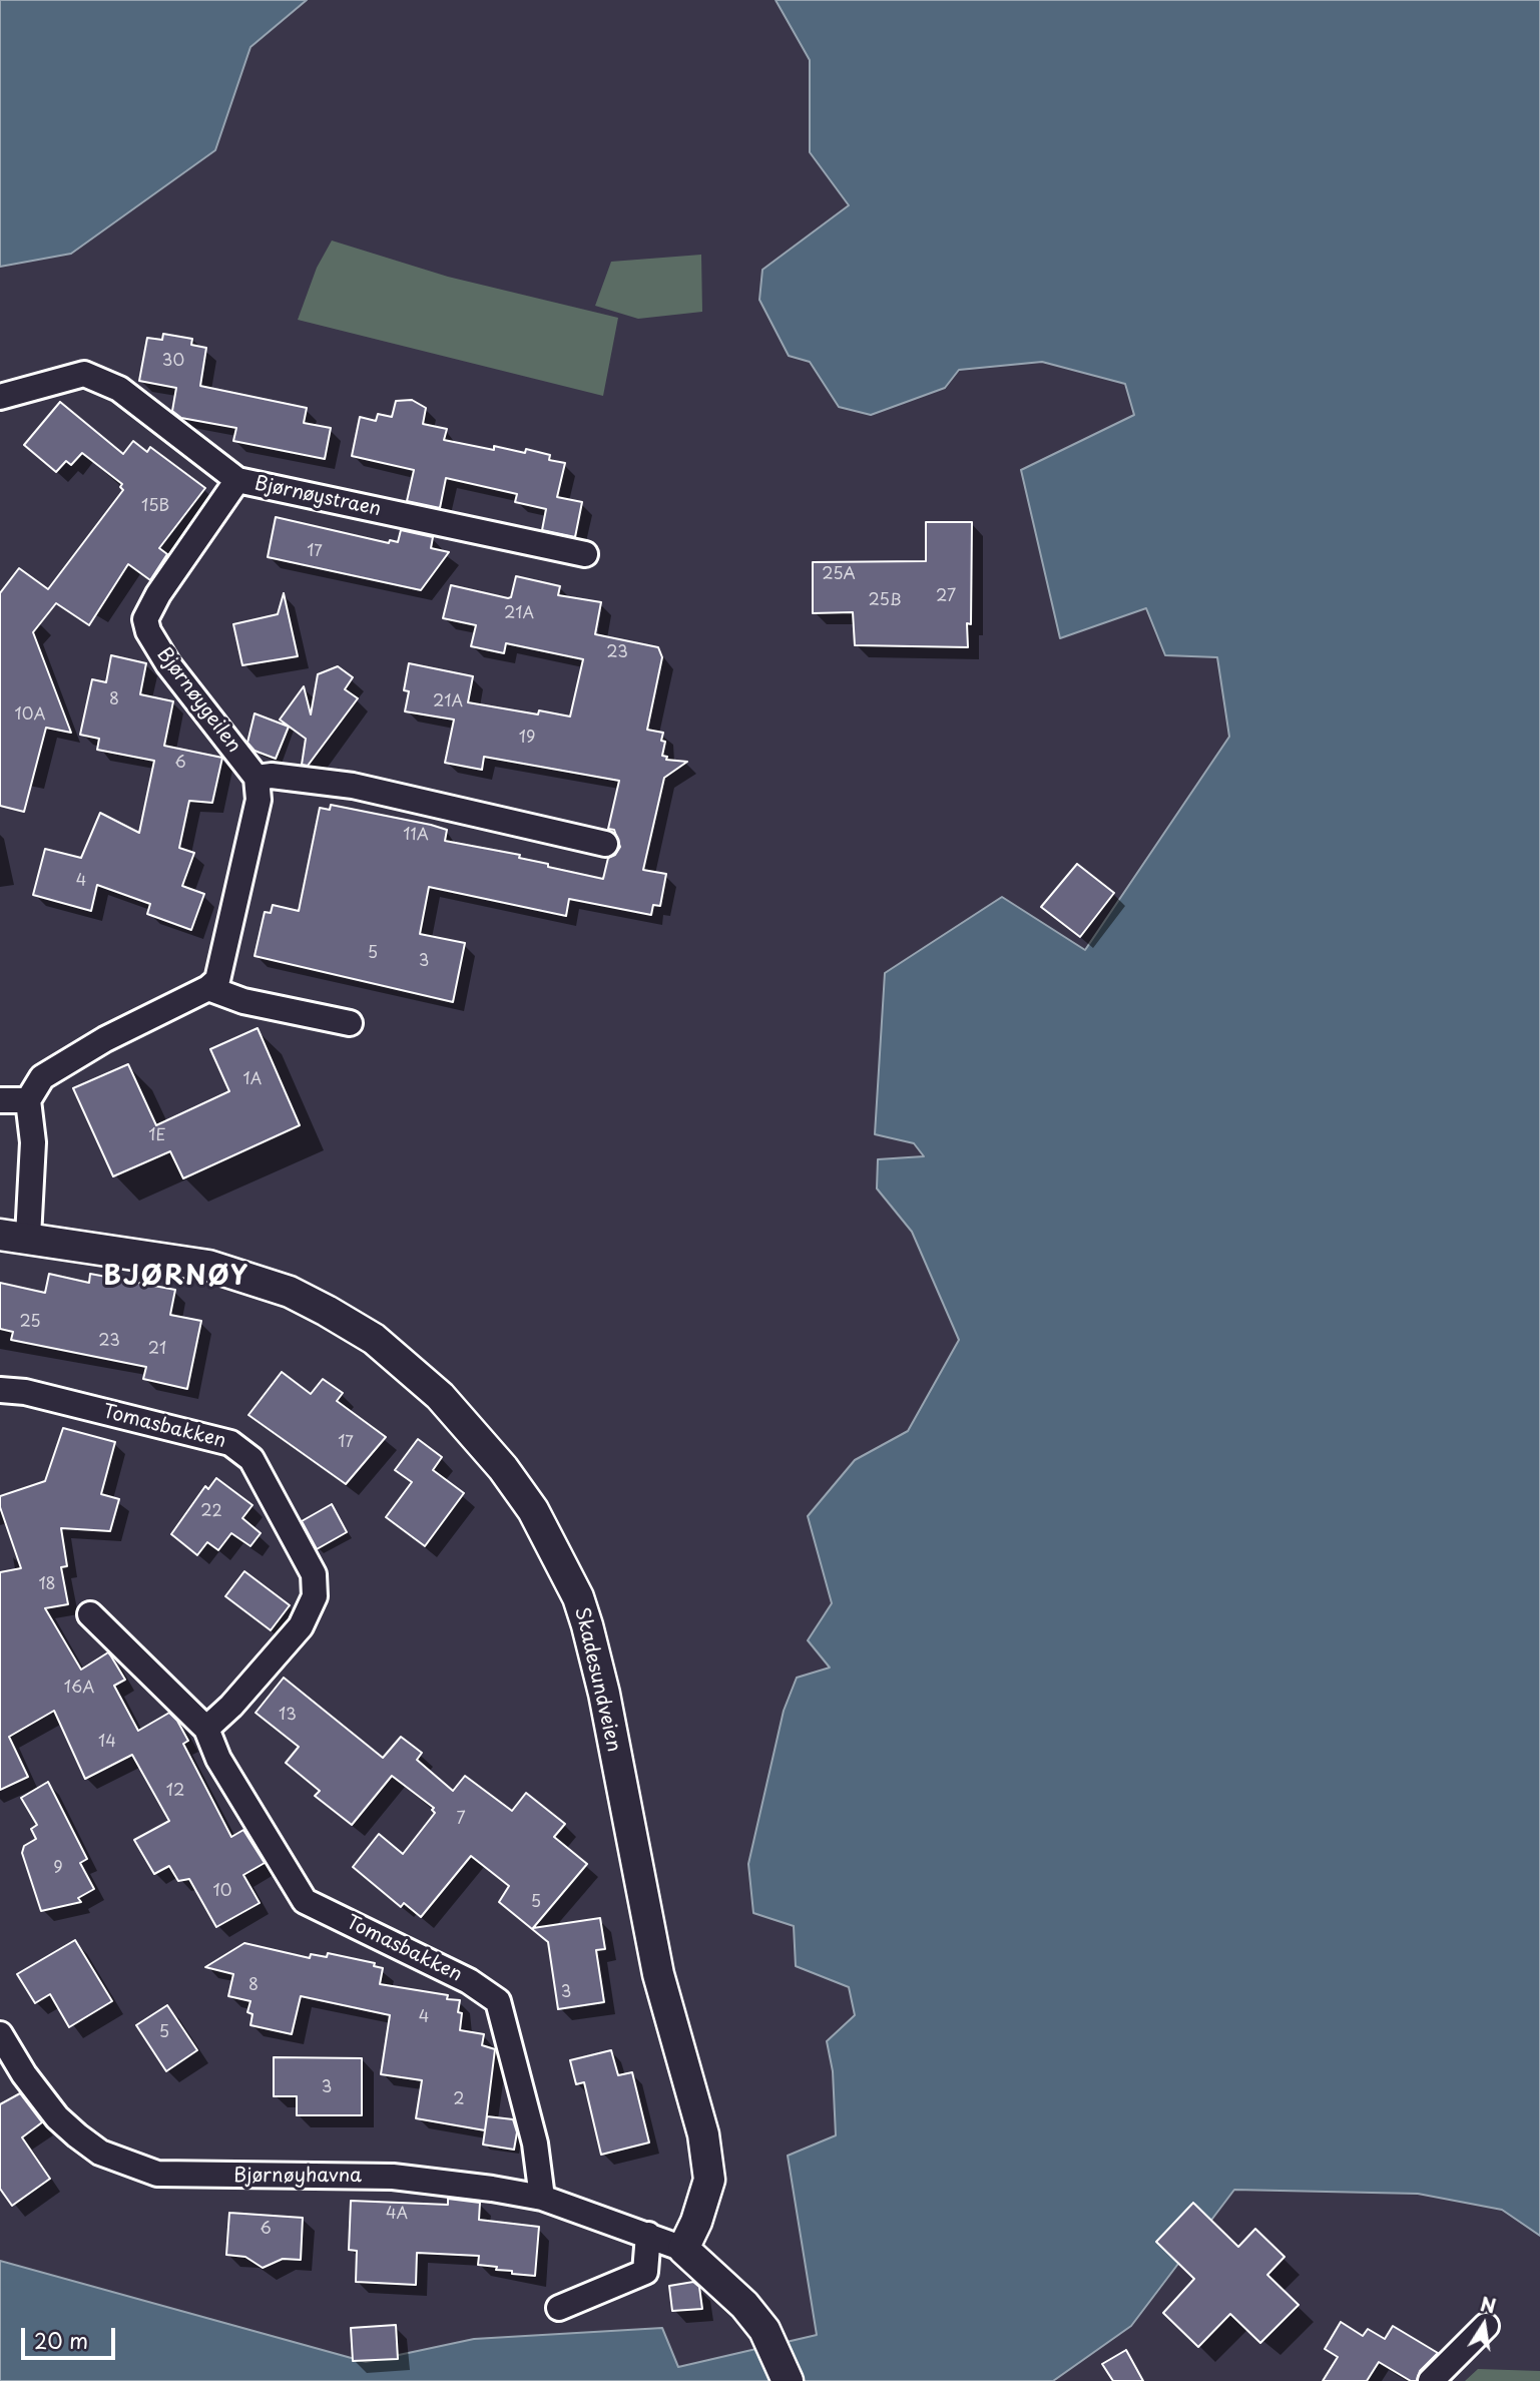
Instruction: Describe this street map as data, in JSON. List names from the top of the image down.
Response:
{
  "streets": {
    "street": [
      "Bjørnøystraen",
      "Bjørnøygeilen",
      "Tomasbakken",
      "Skadesundveien",
      "Bjørnøyhavna"
    ]
  },
  "crossings": [
    ["Bjørnøystraen", "Bjørnøygeilen"],
    ["Tomasbakken", "Bjørnøyhavna"],
    ["Skadesundveien", "Bjørnøyhavna"]
  ],
  "districts": ["BJØRNØY"],
  "house_numbers": [
    "30",
    "15B",
    "17",
    "25A",
    "27",
    "25B",
    "21A",
    "23",
    "8",
    "21A",
    "10A",
    "19",
    "6",
    "11A",
    "4",
    "5",
    "3",
    "1A",
    "1E",
    "25",
    "23",
    "21",
    "17",
    "22",
    "18",
    "16A",
    "13",
    "14",
    "12",
    "7",
    "9",
    "10",
    "5",
    "8",
    "3",
    "4",
    "5",
    "3",
    "2",
    "4A",
    "6"
  ],
  "scale_bar": "20 m",
  "north": "top"
}
